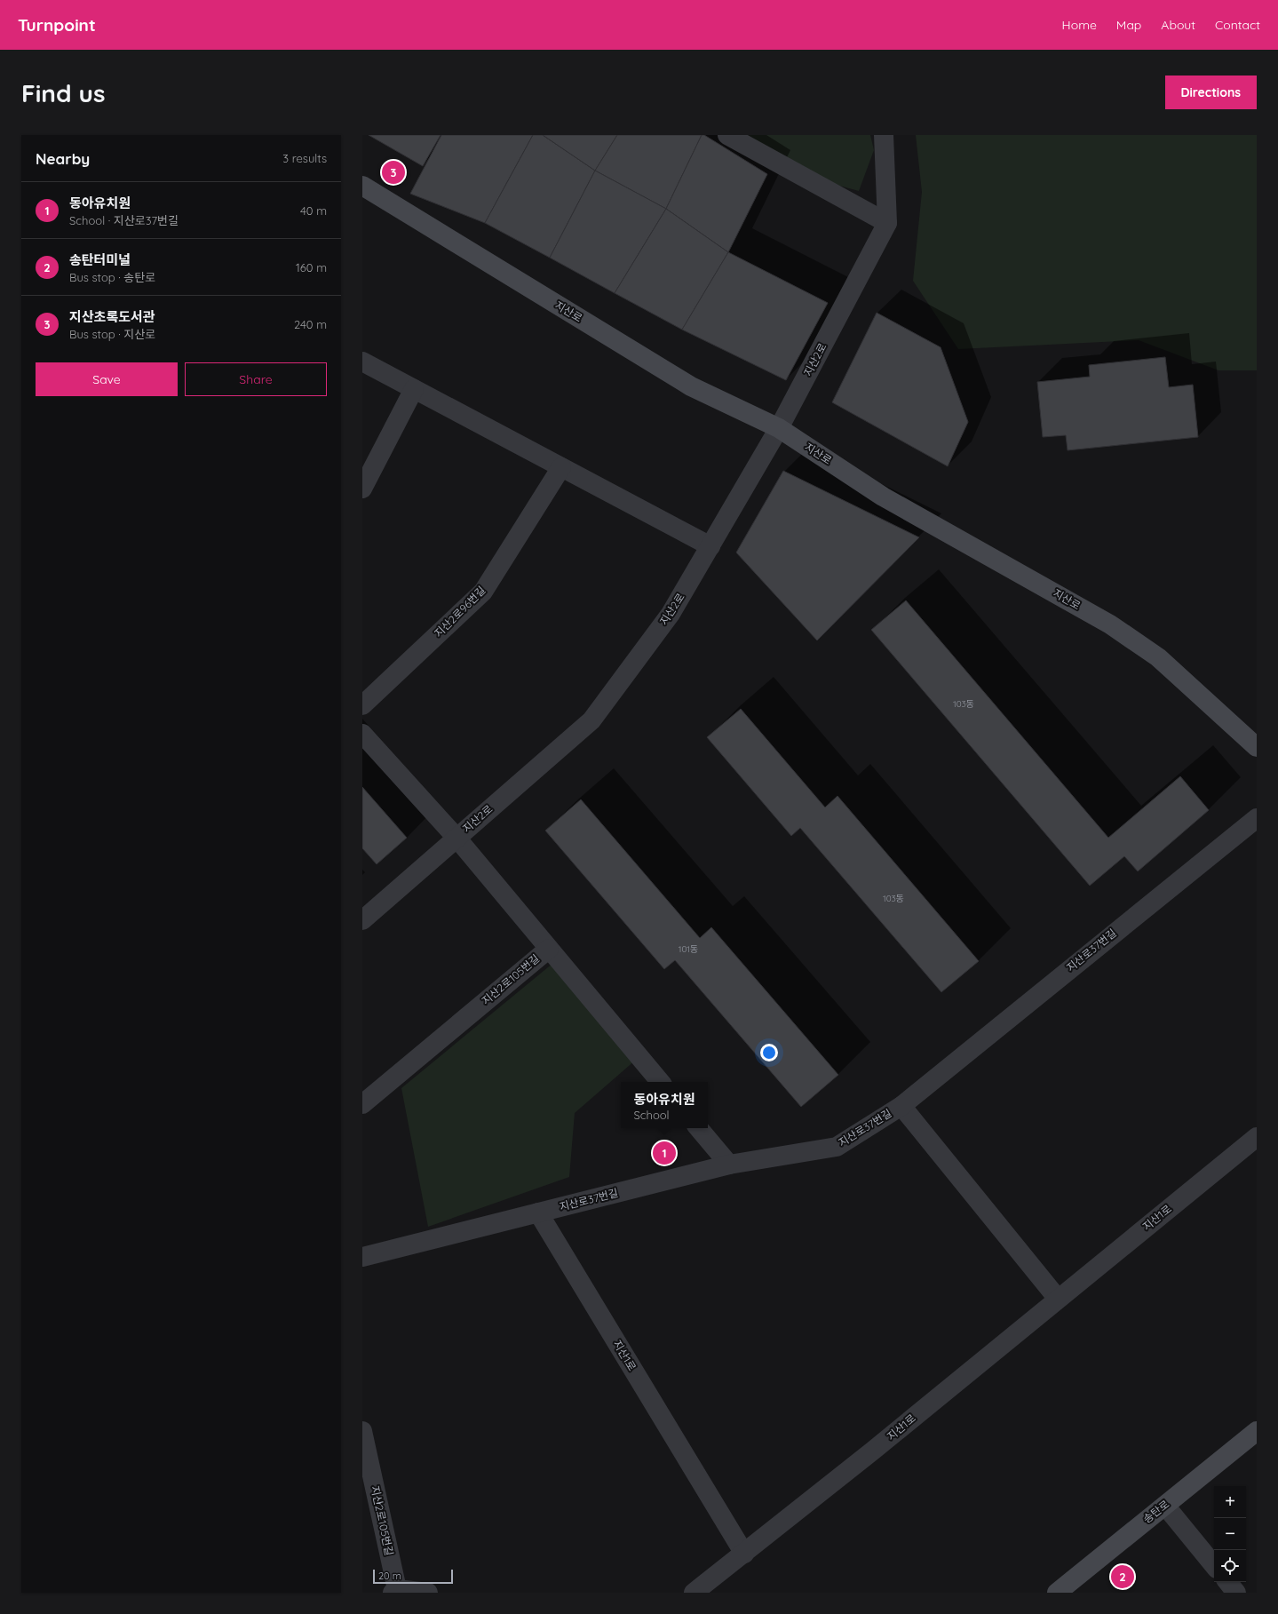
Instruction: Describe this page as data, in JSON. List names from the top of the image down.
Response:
{
  "streets": {
    "main road": ["지산로", "송탄로"],
    "street": [
      "지산2로",
      "지산2로96번길",
      "지산로37번길",
      "지산2로105번길",
      "지산1로"
    ]
  },
  "crossings": [
    ["지산로", "지산2로"],
    ["지산2로", "지산2로105번길"],
    ["지산로37번길", "지산1로"]
  ],
  "house_numbers": ["103동", "103동", "101동"],
  "scale_bar": "20 m",
  "page": {
    "header": "Turnpoint",
    "nav": [
      "Home",
      "Map",
      "About",
      "Contact"
    ],
    "buttons": [
      "Directions",
      ["Save", "Share"]
    ],
    "title": "Find us",
    "heading": ["Nearby", "3 results"],
    "pins": ["3", "1", "2"],
    "list": [
      {
        "mark": "1",
        "name": "동아유치원",
        "note": "School · 지산로37번길",
        "value": "40 m"
      },
      {
        "mark": "2",
        "name": "송탄터미널",
        "note": "Bus stop · 송탄로",
        "value": "160 m"
      },
      {
        "mark": "3",
        "name": "지산초록도서관",
        "note": "Bus stop · 지산로",
        "value": "240 m"
      }
    ],
    "popup": ["동아유치원", "School"],
    "map_buttons": ["+", "−"],
    "scale": "20 m"
  }
}
